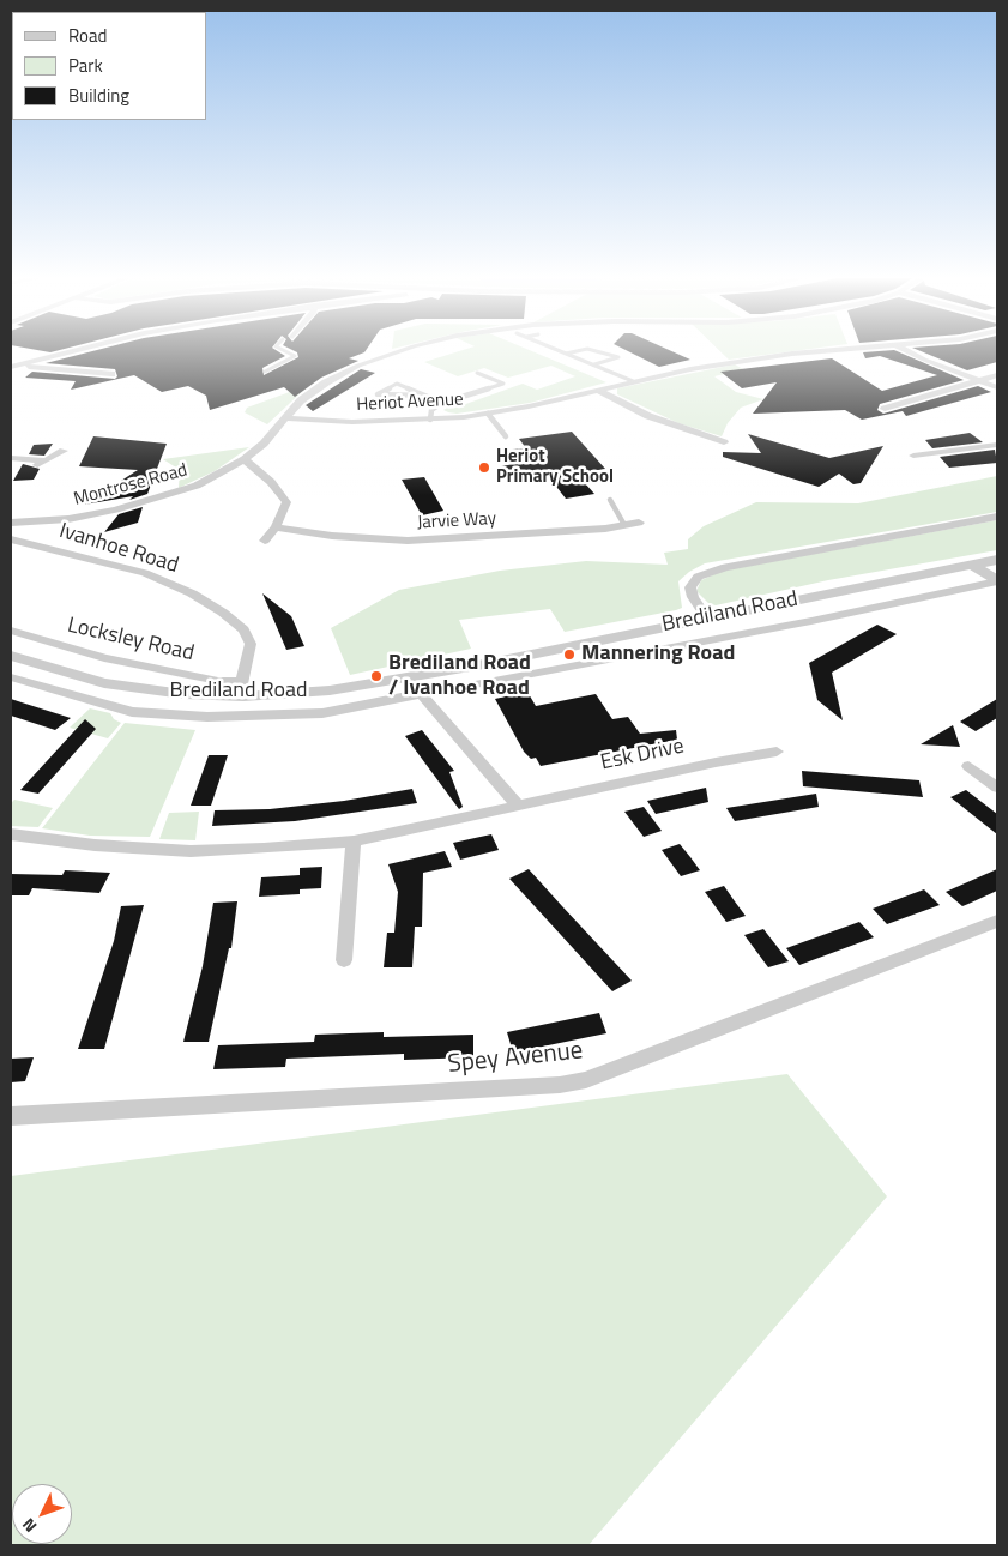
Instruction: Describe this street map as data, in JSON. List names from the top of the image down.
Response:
{
  "streets": {
    "street": [
      "Heriot Avenue",
      "Montrose Road",
      "Jarvie Way",
      "Ivanhoe Road",
      "Brediland Road",
      "Locksley Road",
      "Esk Drive",
      "Spey Avenue"
    ]
  },
  "crossings": [
    ["Heriot Avenue", "Montrose Road"],
    ["Ivanhoe Road", "Brediland Road"],
    ["Ivanhoe Road", "Locksley Road"],
    ["Brediland Road", "Locksley Road"]
  ],
  "places": ["Heriot Primary School", "Mannering Road", "Brediland Road / Ivanhoe Road"],
  "legend": ["Road", "Park", "Building"],
  "north": "bottom left"
}
